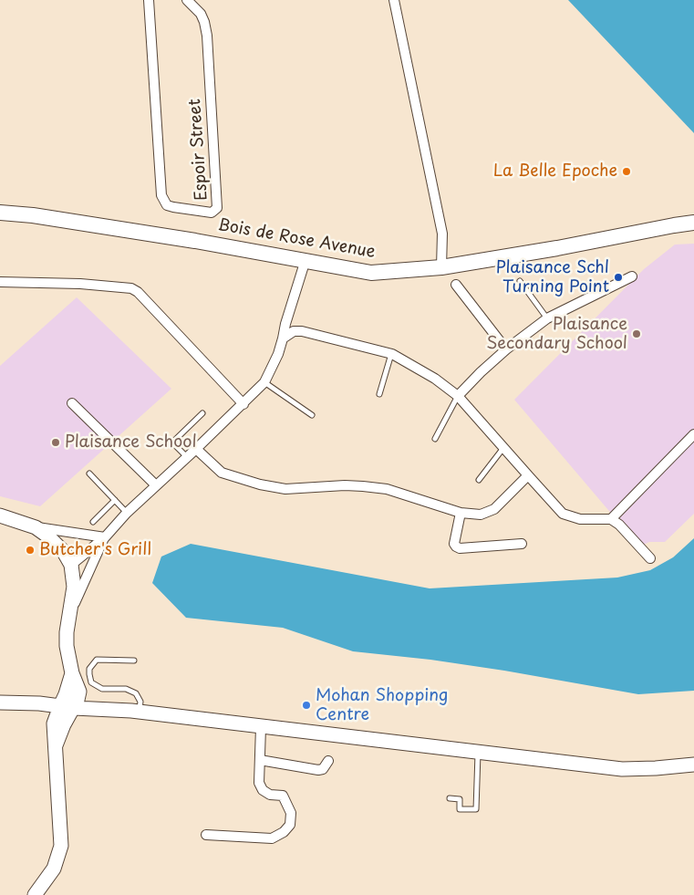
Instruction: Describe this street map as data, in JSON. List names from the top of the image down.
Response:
{
  "streets": {
    "main road": ["Bois de Rose Avenue"],
    "street": ["Espoir Street"]
  },
  "places": [
    "La Belle Epoche",
    "Plaisance Schl Turning Point",
    "Plaisance Secondary School",
    "Plaisance School",
    "Butcher's Grill",
    "Mohan Shopping Centre"
  ]
}
